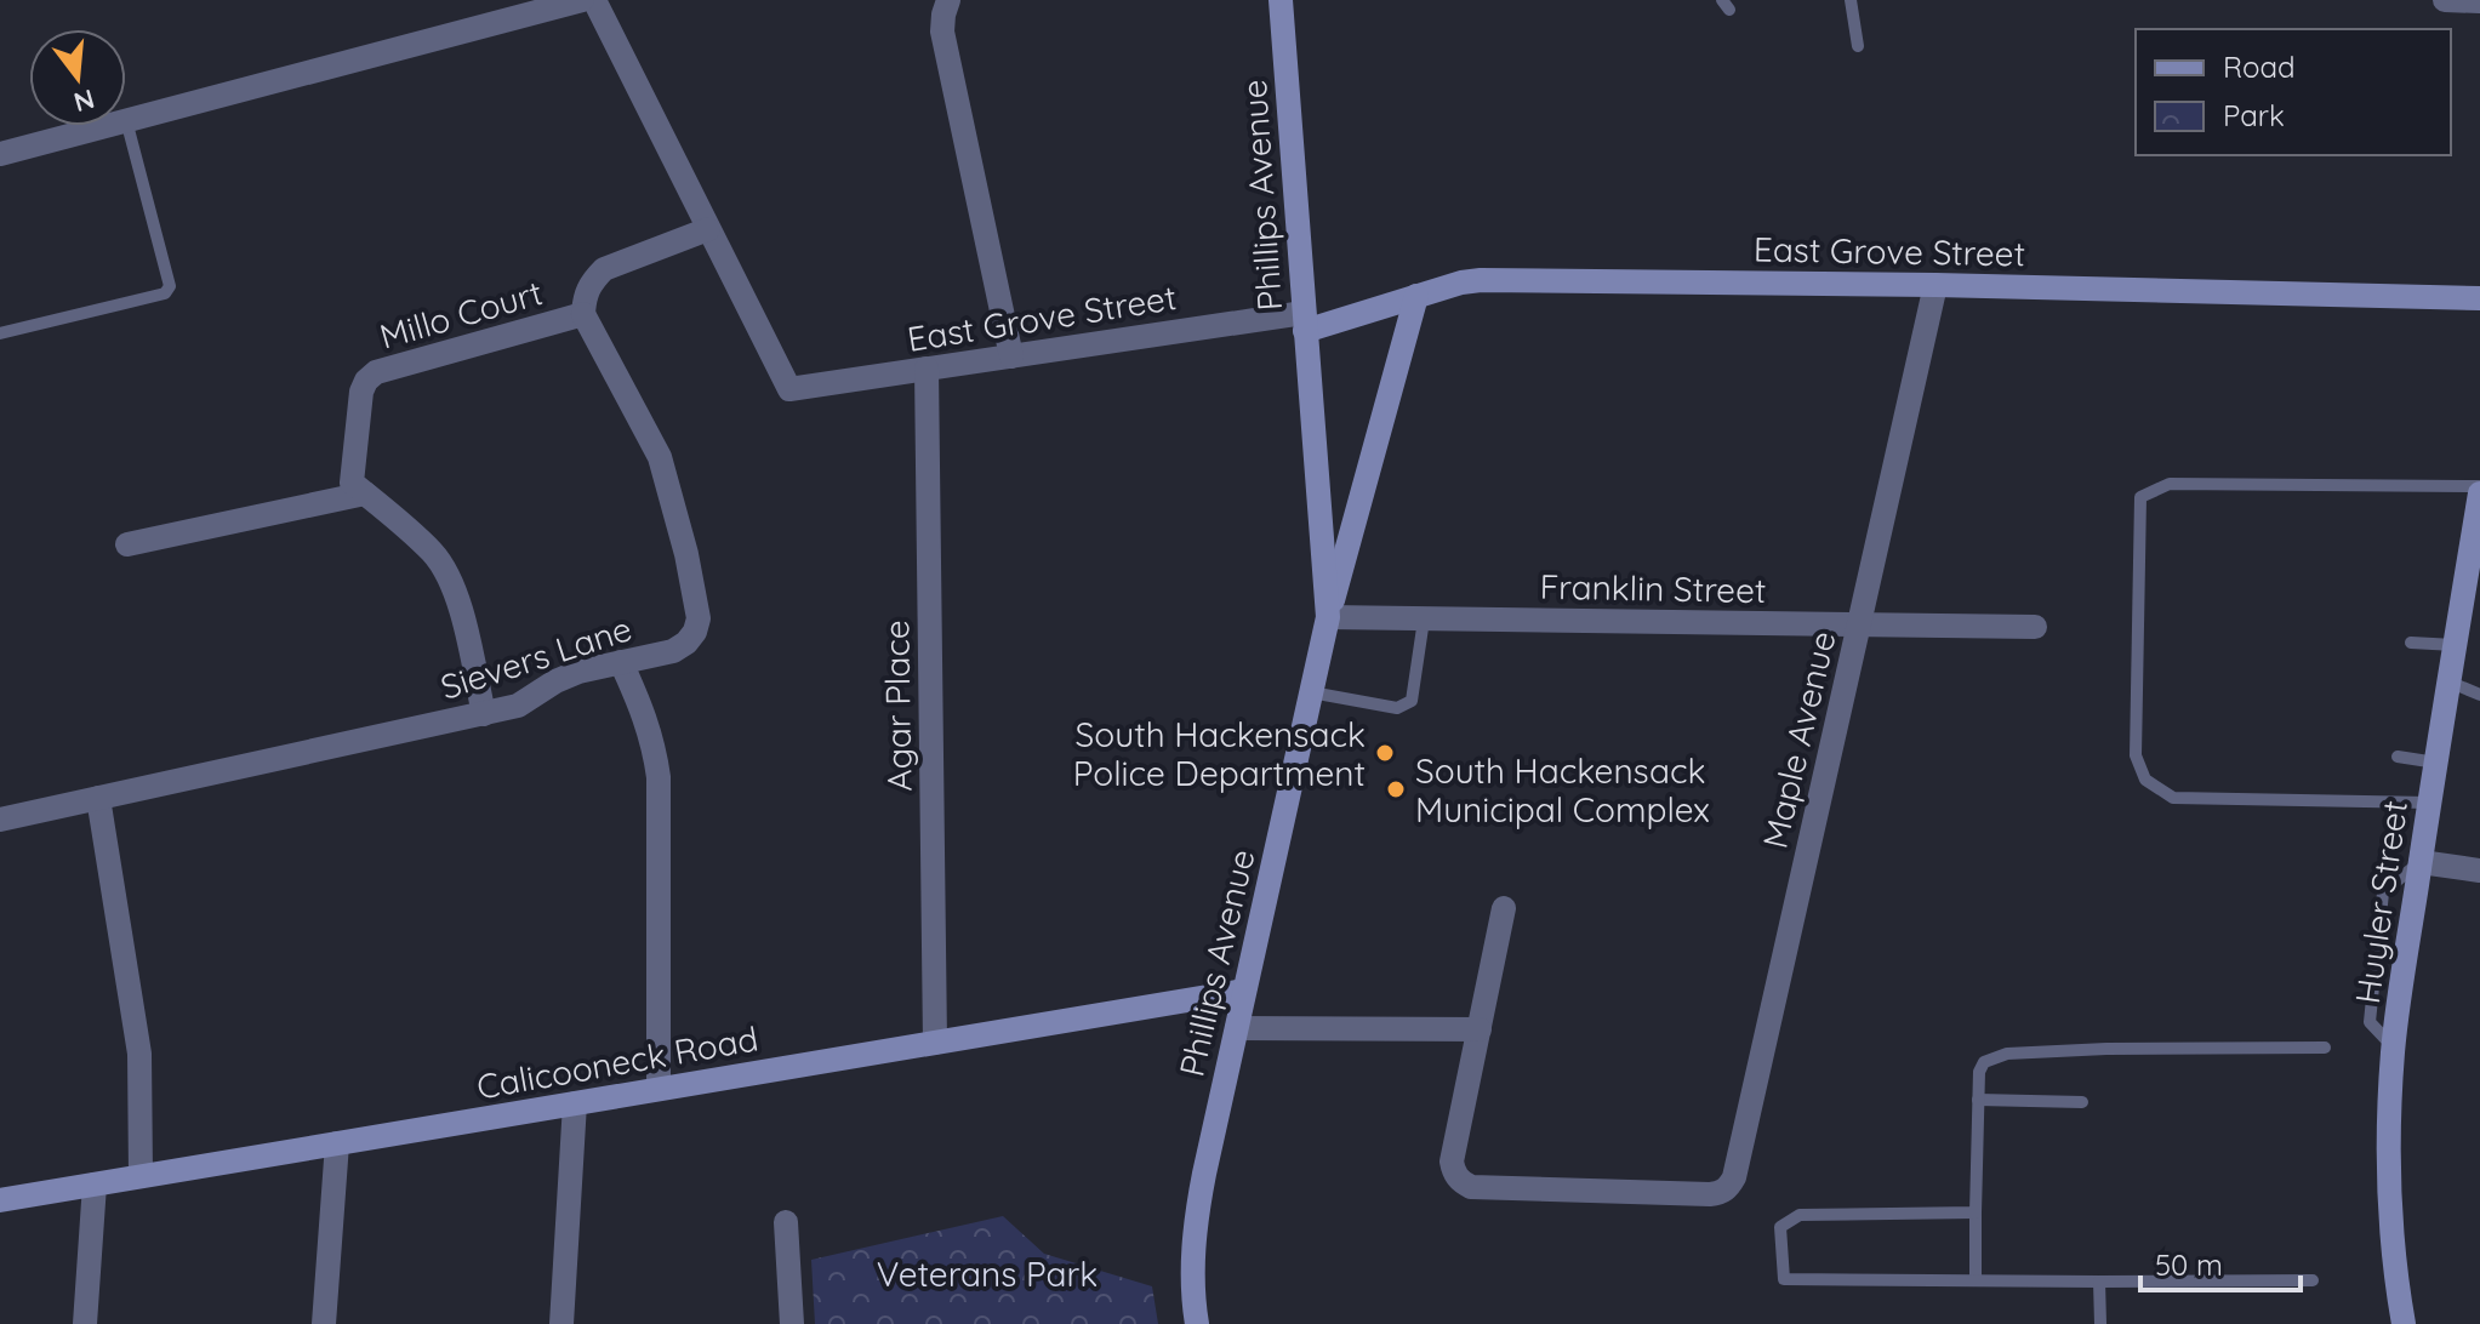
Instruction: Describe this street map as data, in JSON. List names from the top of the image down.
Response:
{
  "streets": {
    "street": [
      "Phillips Avenue",
      "East Grove Street",
      "Millo Court",
      "Franklin Street",
      "Sievers Lane",
      "Agar Place",
      "Maple Avenue",
      "Huyler Street",
      "Calicooneck Road"
    ]
  },
  "crossings": [
    ["Phillips Avenue", "East Grove Street"],
    ["Phillips Avenue", "Franklin Street"],
    ["Phillips Avenue", "Calicooneck Road"],
    ["East Grove Street", "Millo Court"],
    ["East Grove Street", "Agar Place"],
    ["East Grove Street", "Maple Avenue"],
    ["Millo Court", "Sievers Lane"],
    ["Franklin Street", "Maple Avenue"],
    ["Agar Place", "Calicooneck Road"]
  ],
  "parks": ["Veterans Park"],
  "places": ["South Hackensack Police Department", "South Hackensack Municipal Complex"],
  "legend": ["Road", "Park"],
  "scale_bar": "50 m",
  "north": "bottom"
}
